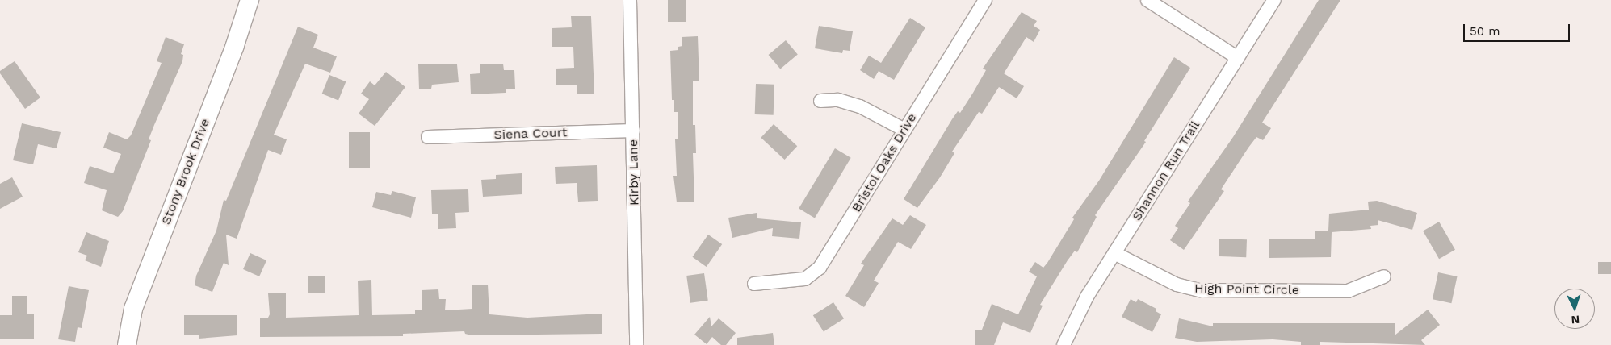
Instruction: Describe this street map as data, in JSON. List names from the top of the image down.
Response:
{
  "streets": {
    "street": [
      "Siena Court",
      "Bristol Oaks Drive",
      "Shannon Run Trail",
      "Stony Brook Drive",
      "Kirby Lane",
      "High Point Circle"
    ]
  },
  "crossings": [
    ["Siena Court", "Kirby Lane"],
    ["Shannon Run Trail", "High Point Circle"]
  ],
  "scale_bar": "50 m",
  "north": "bottom"
}
